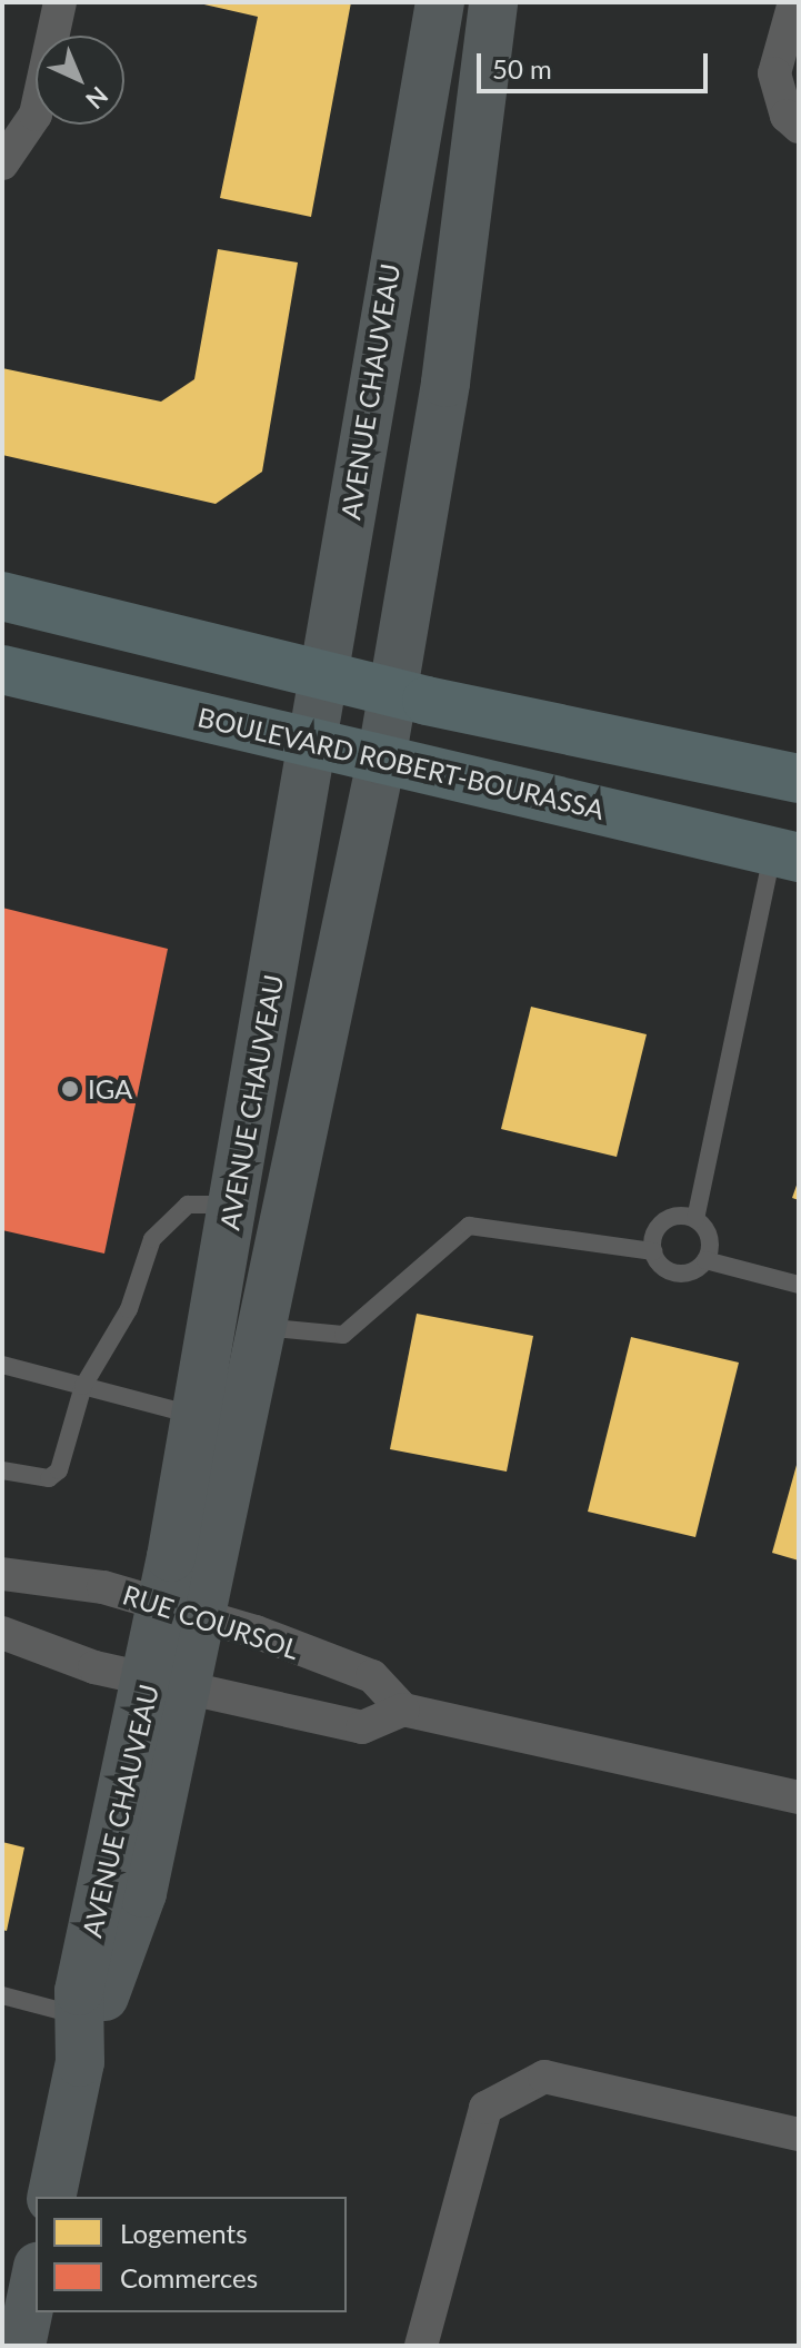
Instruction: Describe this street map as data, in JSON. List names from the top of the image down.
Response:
{
  "streets": {
    "highway": ["BOULEVARD ROBERT-BOURASSA"],
    "main road": ["AVENUE CHAUVEAU"],
    "street": ["RUE COURSOL"]
  },
  "crossings": [
    ["AVENUE CHAUVEAU", "BOULEVARD ROBERT-BOURASSA"],
    ["AVENUE CHAUVEAU", "RUE COURSOL"]
  ],
  "places": ["IGA"],
  "legend": ["Logements", "Commerces"],
  "scale_bar": "50 m",
  "north": "bottom right"
}
